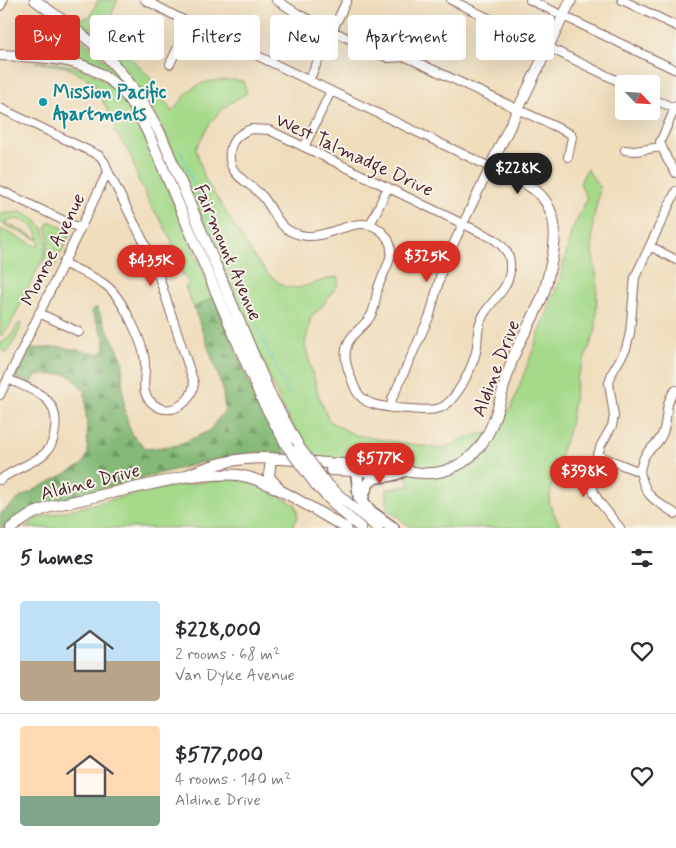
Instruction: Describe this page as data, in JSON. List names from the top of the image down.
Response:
{
  "streets": {
    "main road": ["Fairmount Avenue", "Aldine Drive"],
    "street": ["West Talmadge Drive", "Monroe Avenue"]
  },
  "places": ["Mission Pacific Apartments"],
  "north": "bottom right",
  "page": {
    "chip": [
      "Buy",
      "Rent",
      "Filters",
      "New",
      "Apartment",
      "House"
    ],
    "price": [
      "$228K",
      "$325K",
      "$435K",
      "$577K",
      "$398K"
    ],
    "heading": "5 homes",
    "list": [
      {
        "name": "$228,000",
        "note": "2 rooms · 68 m² · Van Dyke Avenue"
      },
      {
        "name": "$577,000",
        "note": "4 rooms · 140 m² · Aldine Drive"
      }
    ]
  }
}
